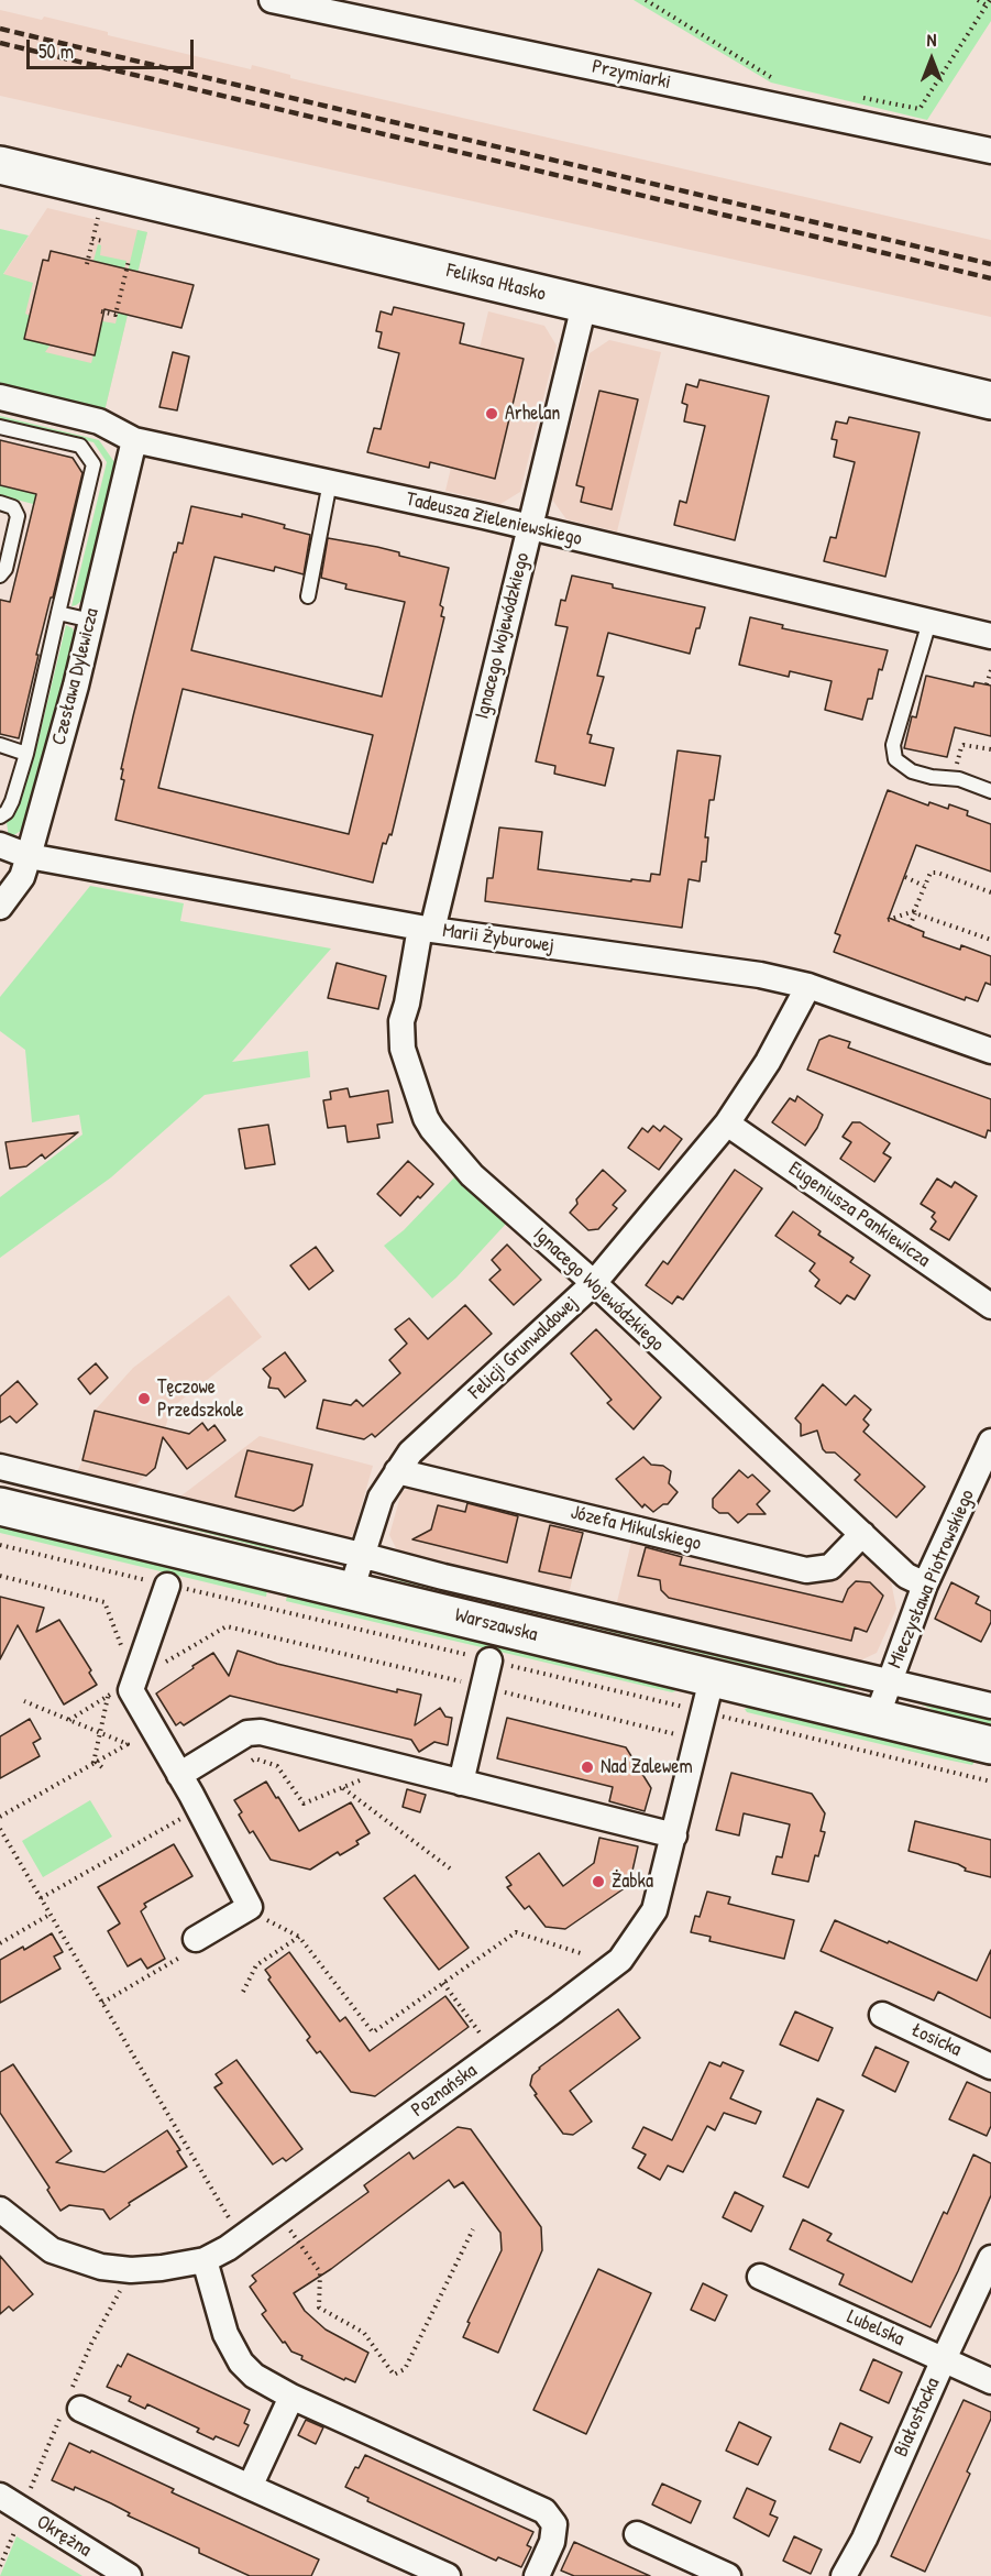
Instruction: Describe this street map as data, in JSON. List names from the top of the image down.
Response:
{
  "streets": {
    "main road": ["Feliksa Hłasko", "Warszawska"],
    "street": [
      "Przymiarki",
      "Tadeusza Zieleniewskiego",
      "Ignacego Wojewódzkiego",
      "Czesława Dylewicza",
      "Marii Żyburowej",
      "Eugeniusza Pankiewicza",
      "Felicji Grunwaldowej",
      "Józefa Mikulskiego",
      "Mieczysława Piotrowskiego",
      "Łosicka",
      "Poznańska",
      "Lubelska",
      "Białostocka",
      "Okrężna"
    ]
  },
  "crossings": [
    ["Feliksa Hłasko", "Ignacego Wojewódzkiego"],
    ["Tadeusza Zieleniewskiego", "Ignacego Wojewódzkiego"],
    ["Tadeusza Zieleniewskiego", "Czesława Dylewicza"],
    ["Ignacego Wojewódzkiego", "Marii Żyburowej"],
    ["Ignacego Wojewódzkiego", "Felicji Grunwaldowej"],
    ["Ignacego Wojewódzkiego", "Józefa Mikulskiego"],
    ["Ignacego Wojewódzkiego", "Mieczysława Piotrowskiego"],
    ["Czesława Dylewicza", "Marii Żyburowej"],
    ["Marii Żyburowej", "Felicji Grunwaldowej"],
    ["Eugeniusza Pankiewicza", "Felicji Grunwaldowej"],
    ["Felicji Grunwaldowej", "Józefa Mikulskiego"],
    ["Felicji Grunwaldowej", "Warszawska"],
    ["Mieczysława Piotrowskiego", "Warszawska"],
    ["Warszawska", "Poznańska"],
    ["Lubelska", "Białostocka"]
  ],
  "places": [
    "Arhelan",
    "Tęczowe Przedszkole",
    "Nad Zalewem",
    "Żabka"
  ],
  "scale_bar": "50 m",
  "north": "top"
}
